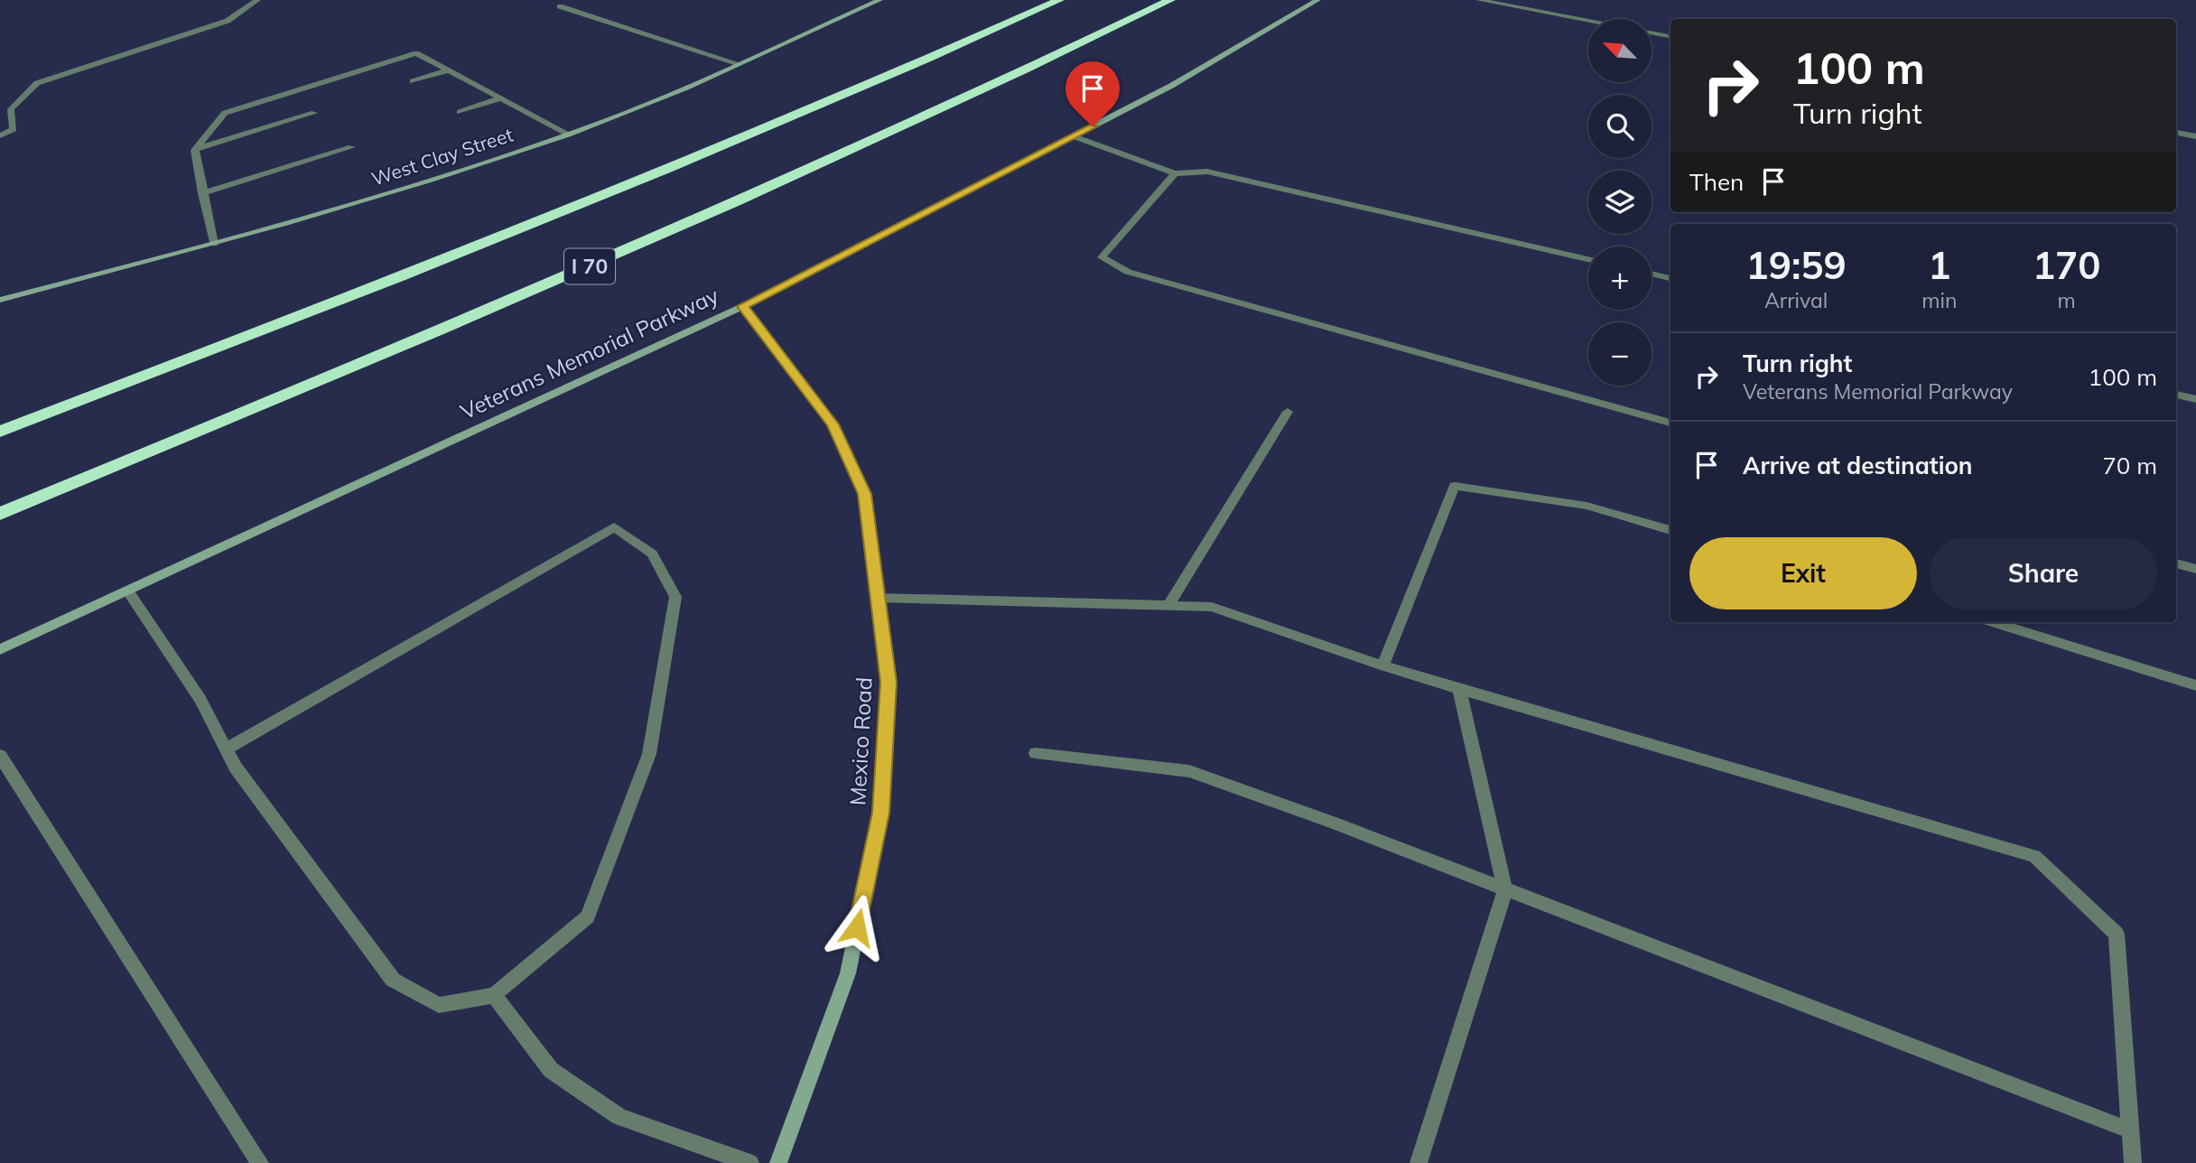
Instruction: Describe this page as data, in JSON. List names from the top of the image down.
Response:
{
  "streets": {
    "highway": ["I 70"],
    "street": ["West Clay Street", "Veterans Memorial Parkway", "Mexico Road"]
  },
  "crossings": [
    ["Veterans Memorial Parkway", "Mexico Road"]
  ],
  "north": "top left",
  "page": {
    "map_buttons": ["+", "−"],
    "turn": ["100 m", "Turn right"],
    "then": "Then",
    "eta": [
      "19:59",
      "Arrival",
      "1",
      "min",
      "170",
      "m"
    ],
    "list": [
      {
        "name": "Turn right",
        "note": "Veterans Memorial Parkway",
        "value": "100 m"
      },
      {
        "name": "Arrive at destination",
        "value": "70 m"
      }
    ],
    "buttons": ["Exit", "Share"]
  }
}
